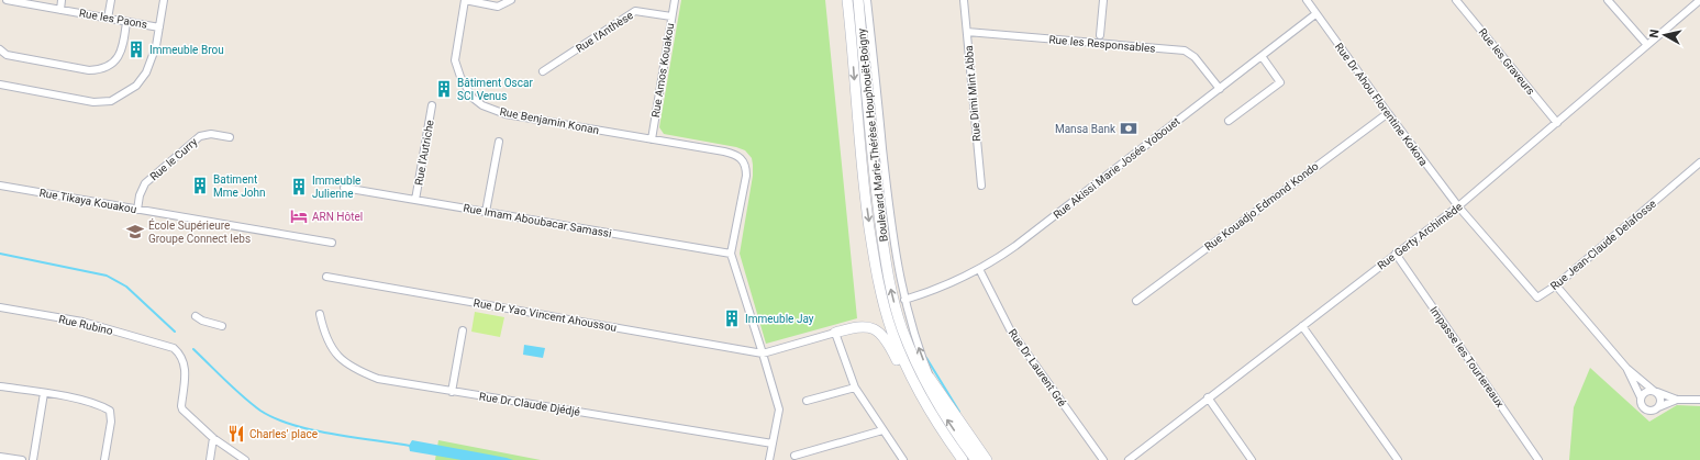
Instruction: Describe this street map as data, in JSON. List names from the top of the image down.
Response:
{
  "streets": {
    "main road": ["Boulevard Marie-Thérèse Houphouët-Boigny"],
    "street": [
      "Rue les Paons",
      "Rue l'Anthèse",
      "Rue les Responsables",
      "Rue les Graveurs",
      "Rue Amos Kouakou",
      "Rue Dimi Mint Abba",
      "Rue Dr Ahou Florentine Kokora",
      "Rue Benjamin Konan",
      "Rue l'Autriche",
      "Rue le Curry",
      "Rue Akissi Marie Josée Yobouet",
      "Rue Tikaya Kouakou",
      "Rue Kouadjo Edmond Kondo",
      "Rue Imam Aboubacar Samassi",
      "Rue Gerty Archimède",
      "Rue Jean-Claude Delafosse",
      "Rue Dr Yao Vincent Ahoussou",
      "Rue Rubino",
      "Impasse les Tourtereaux",
      "Rue Dr Laurent Gré",
      "Rue Dr Claude Djédjé"
    ]
  },
  "crossings": [
    ["Rue l'Anthèse", "Rue Amos Kouakou"],
    ["Rue les Responsables", "Rue Dimi Mint Abba"],
    ["Rue les Responsables", "Rue Akissi Marie Josée Yobouet"],
    ["Rue les Graveurs", "Rue Gerty Archimède"],
    ["Rue Amos Kouakou", "Rue Benjamin Konan"],
    ["Rue Dr Ahou Florentine Kokora", "Rue Akissi Marie Josée Yobouet"],
    ["Rue Dr Ahou Florentine Kokora", "Rue Kouadjo Edmond Kondo"],
    ["Rue Dr Ahou Florentine Kokora", "Rue Gerty Archimède"],
    ["Rue Dr Ahou Florentine Kokora", "Rue Jean-Claude Delafosse"],
    ["Rue Benjamin Konan", "Rue Imam Aboubacar Samassi"],
    ["Rue l'Autriche", "Rue Imam Aboubacar Samassi"],
    ["Rue le Curry", "Rue Tikaya Kouakou"],
    ["Rue Akissi Marie Josée Yobouet", "Rue Dr Laurent Gré"],
    ["Rue Gerty Archimède", "Rue Jean-Claude Delafosse"],
    ["Rue Gerty Archimède", "Impasse les Tourtereaux"]
  ],
  "places": {
    "building": [
      "Immeuble Brou",
      "Bâtiment Oscar SCI Venus",
      "Batiment Mme John",
      "Immeuble Julienne",
      "Immeuble Jay"
    ],
    "bank": ["Mansa Bank"],
    "hotel": ["ARN Hôtel"],
    "school or university": ["École Supérieure Groupe Connect Iebs"],
    "restaurant": ["Charles' place"]
  },
  "north": "left"
}
